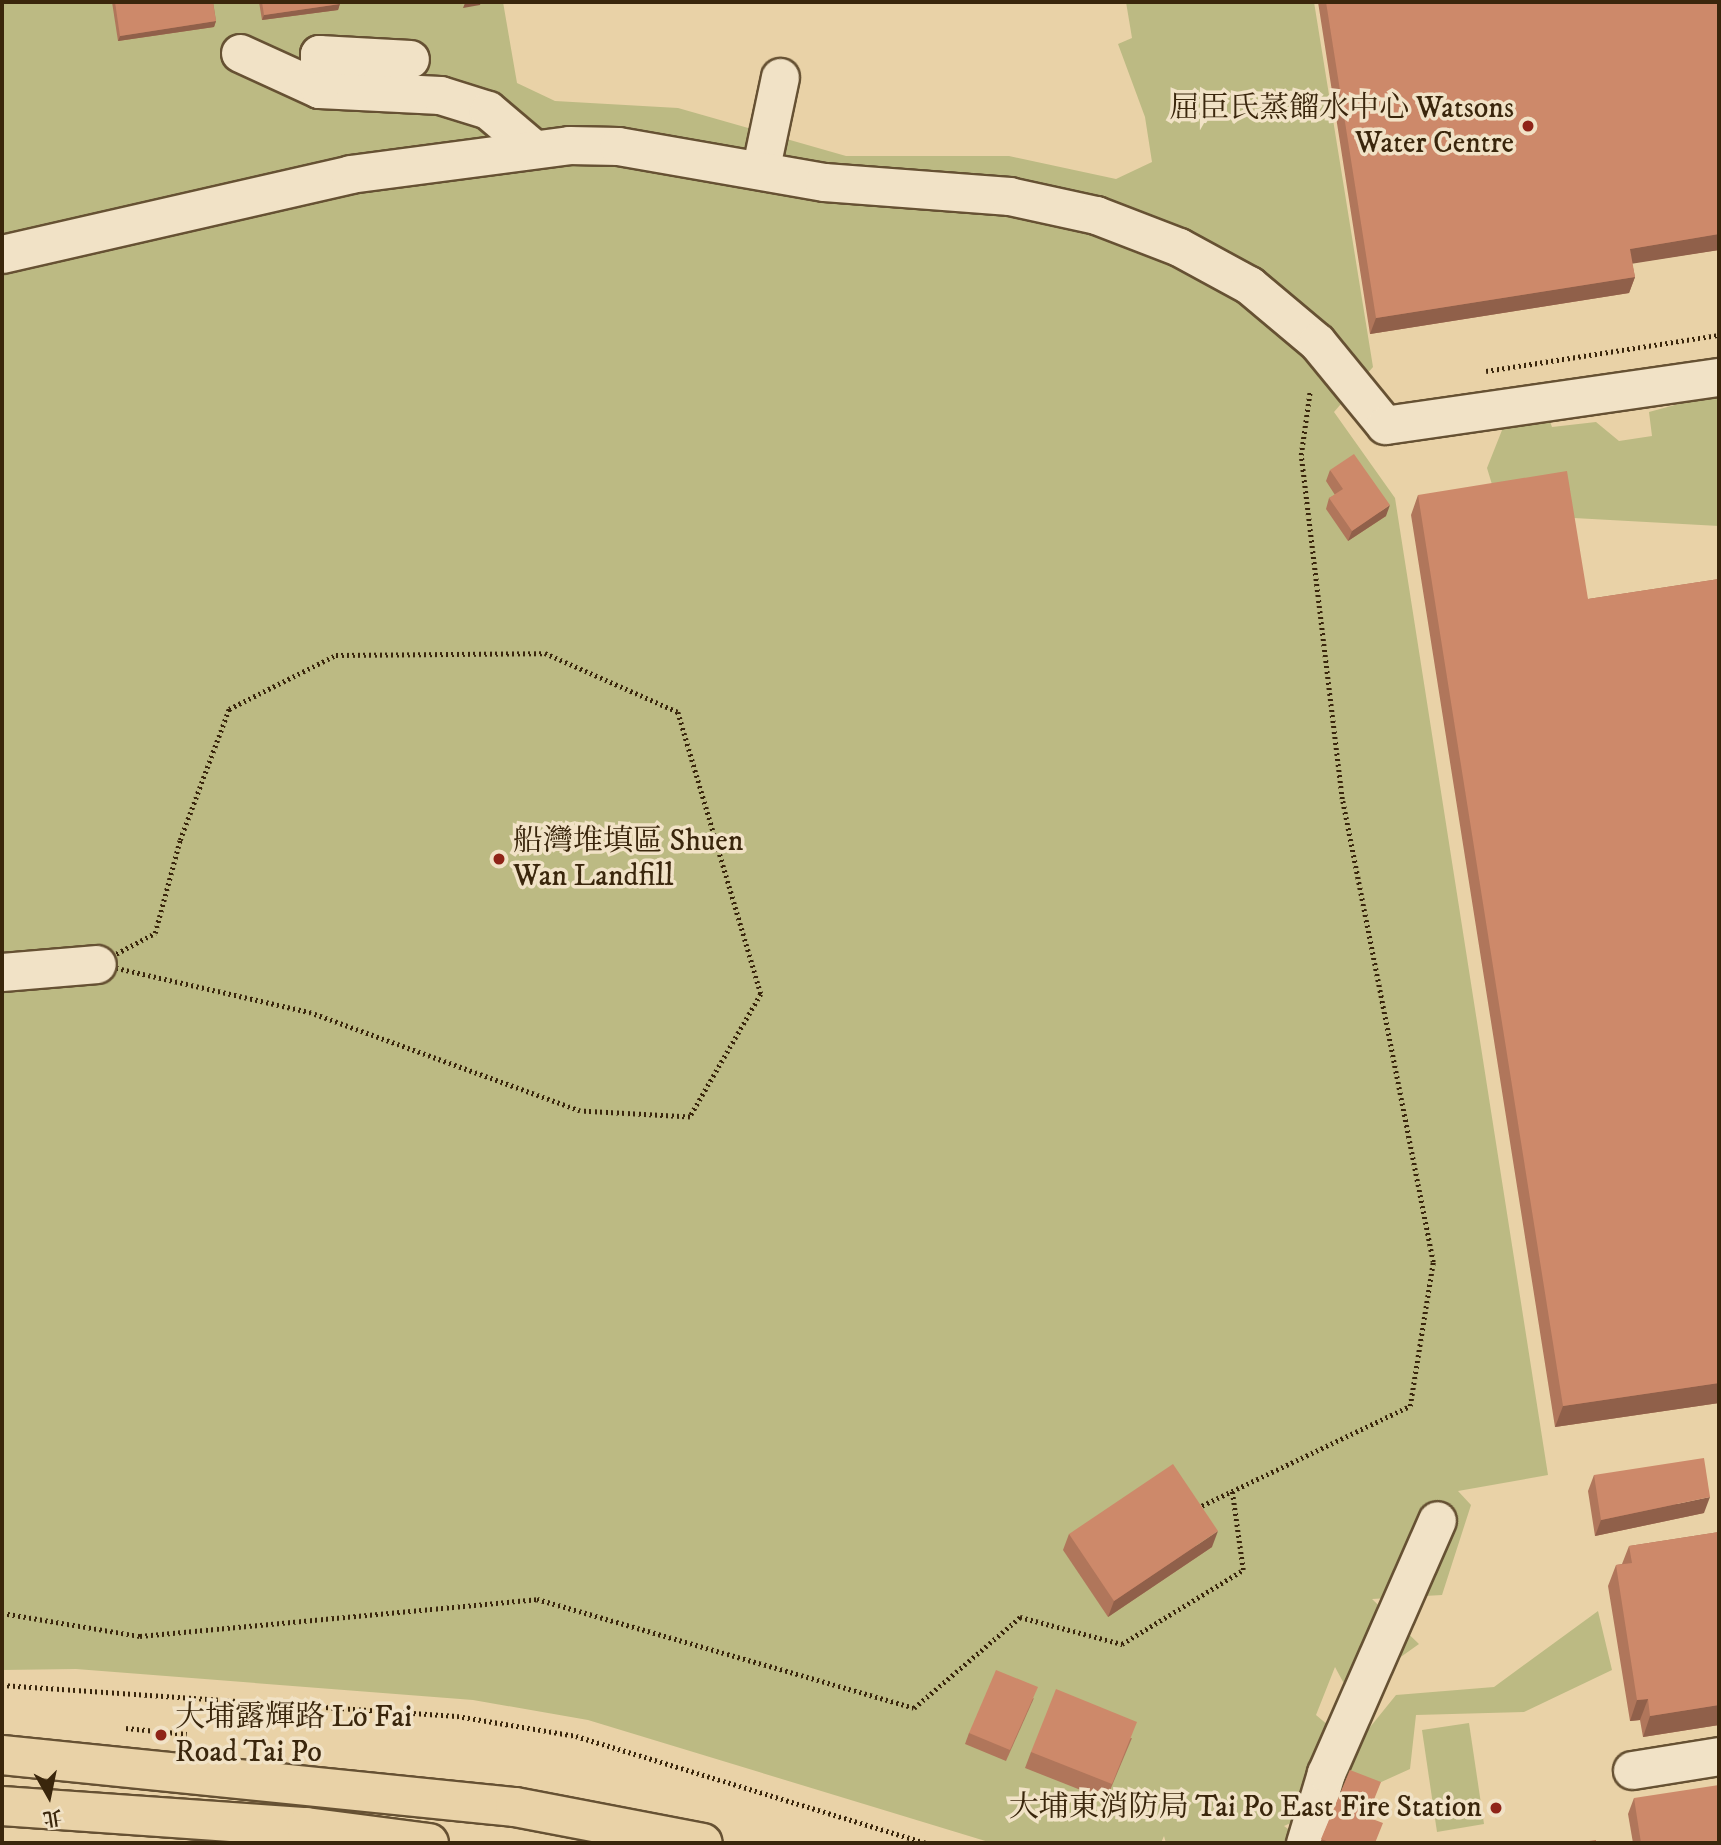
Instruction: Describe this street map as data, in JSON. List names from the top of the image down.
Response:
{
  "places": [
    "屈臣氏蒸餾水中心 Watsons Water Centre",
    "船灣堆填區 Shuen Wan Landfill",
    "大埔露輝路 Lo Fai Road Tai Po",
    "大埔東消防局 Tai Po East Fire Station"
  ],
  "north": "bottom"
}
